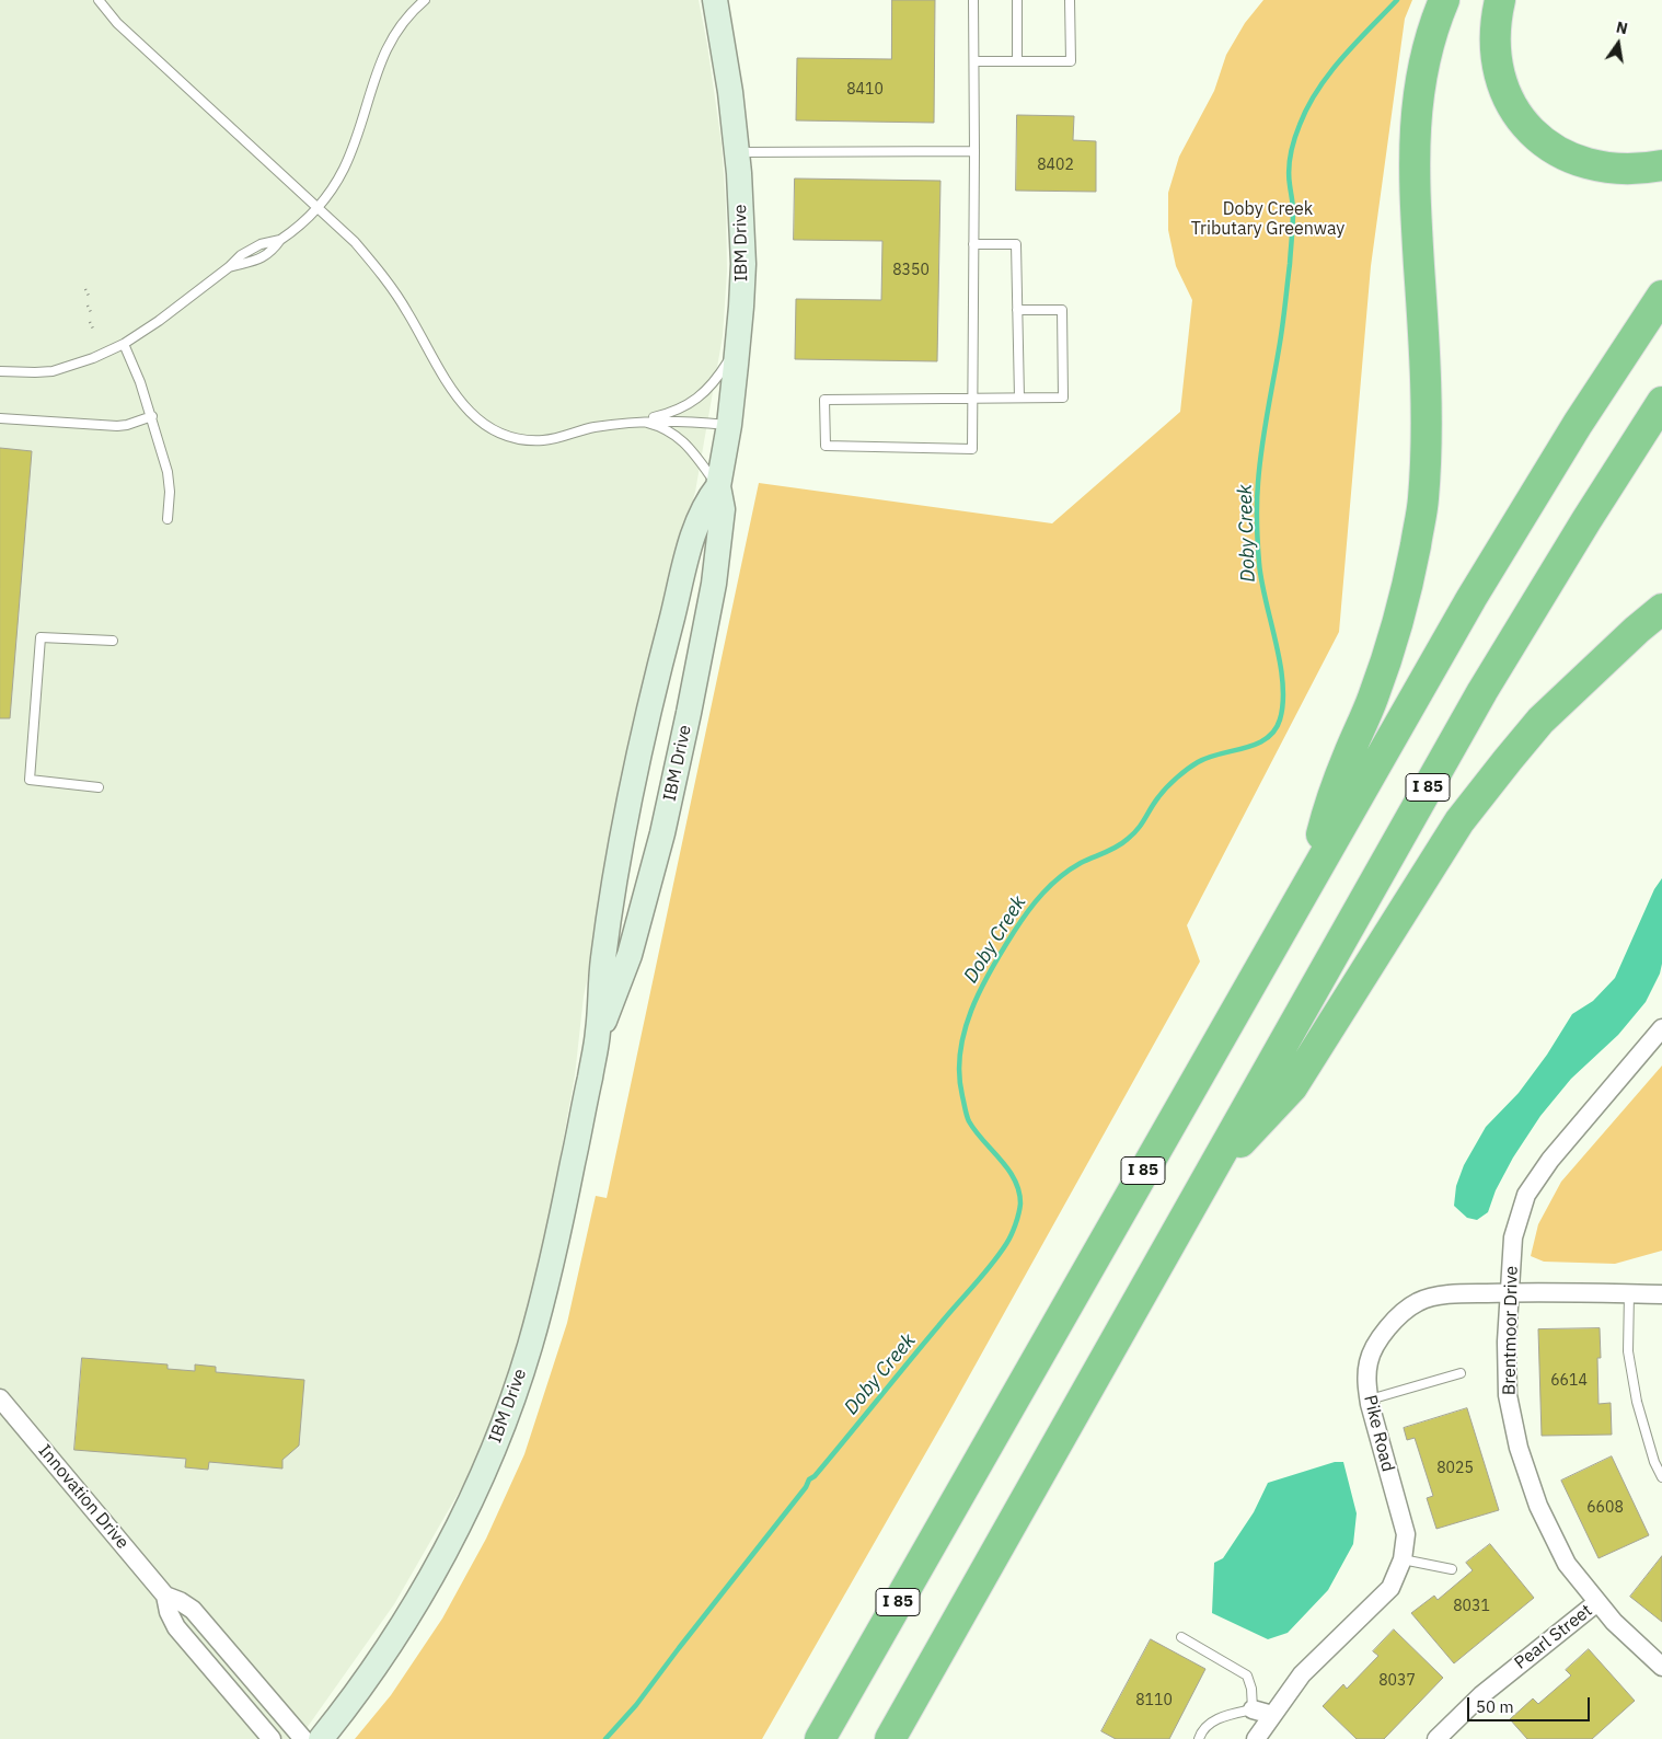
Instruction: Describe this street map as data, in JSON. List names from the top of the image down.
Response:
{
  "streets": {
    "highway": ["I 85"],
    "street": [
      "IBM Drive",
      "Brentmoor Drive",
      "Pike Road",
      "Innovation Drive",
      "Pearl Street"
    ]
  },
  "crossings": [
    ["Brentmoor Drive", "Pike Road"],
    ["Brentmoor Drive", "Pearl Street"]
  ],
  "water": ["Doby Creek"],
  "parks": ["Doby Creek Tributary Greenway"],
  "house_numbers": [
    "8410",
    "8402",
    "8350",
    "6614",
    "8025",
    "6608",
    "8031",
    "8037",
    "8110"
  ],
  "scale_bar": "50 m",
  "north": "top"
}
